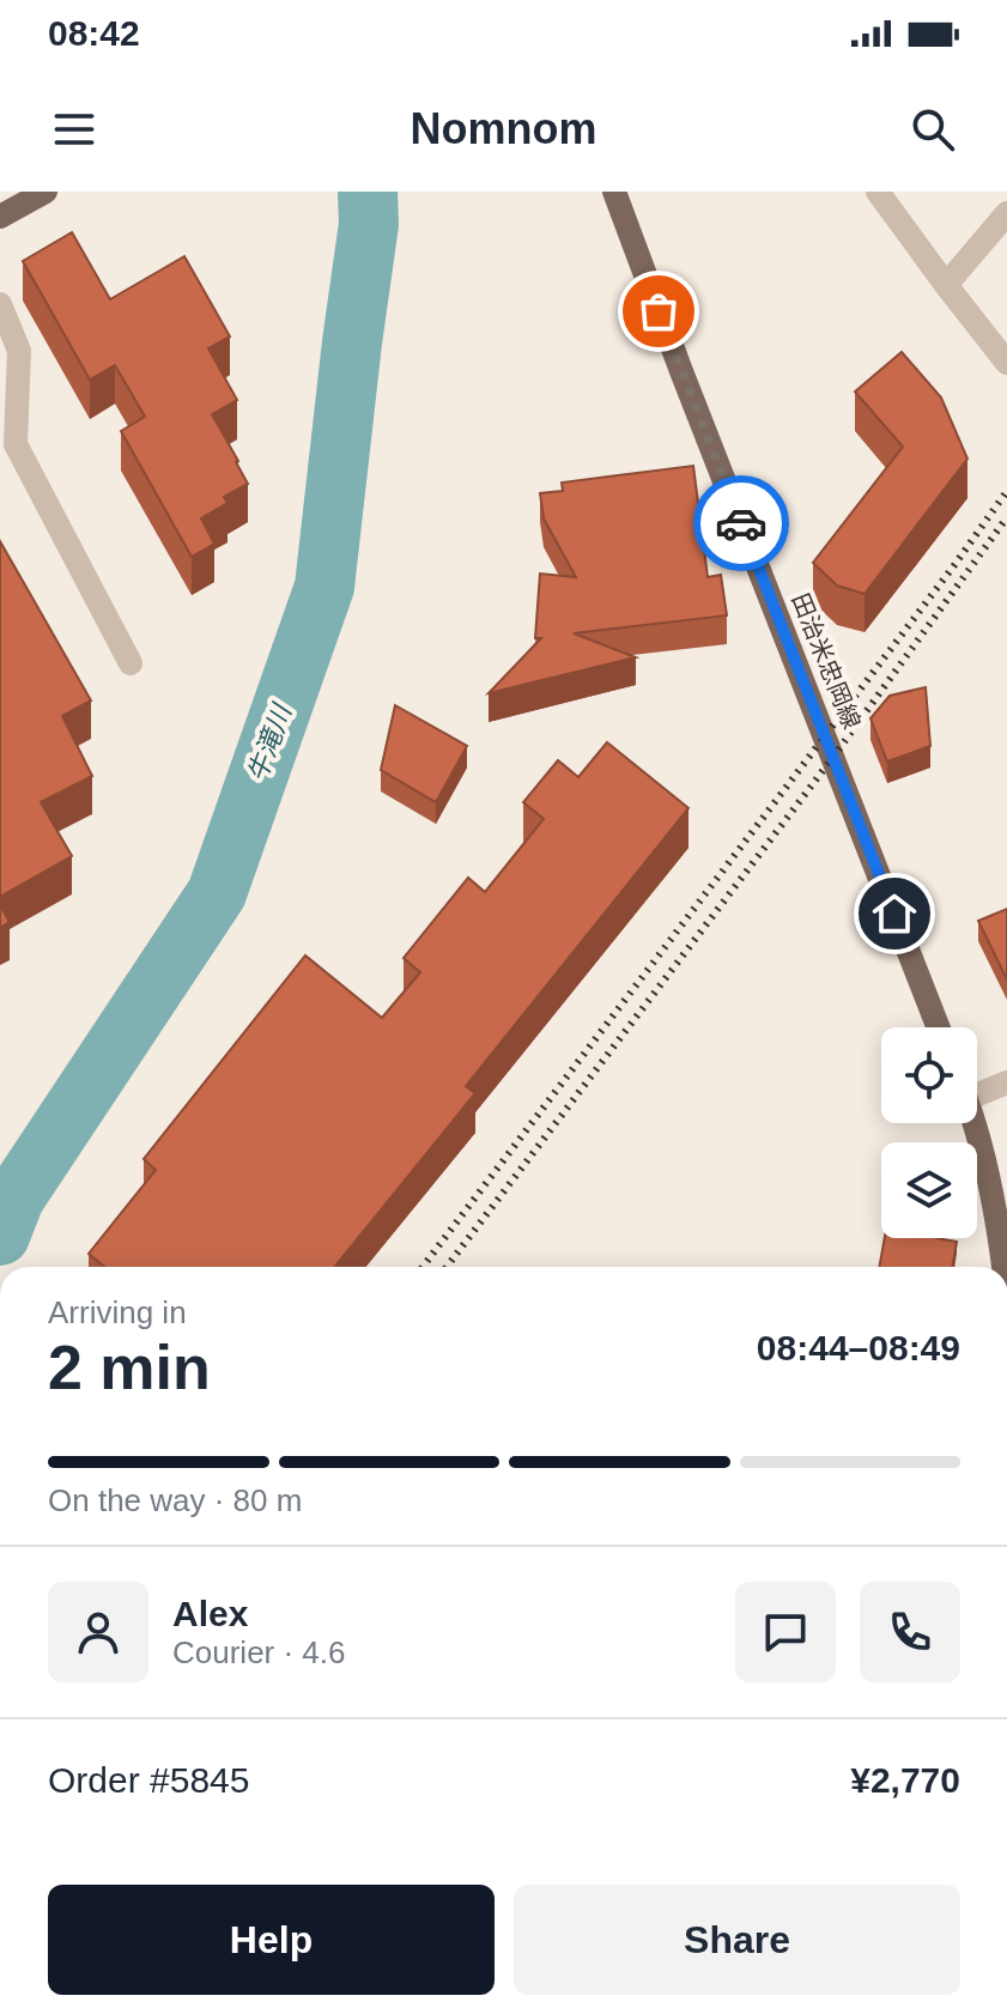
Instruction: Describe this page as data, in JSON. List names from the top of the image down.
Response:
{
  "streets": {
    "main road": ["田治米忠岡線"]
  },
  "water": ["牛滝川"],
  "page": {
    "status": "08:42",
    "header": "Nomnom",
    "heading": ["2 min", "Arriving in", "08:44–08:49"],
    "panel": [
      "Alex",
      "Courier · 4.6",
      "Order #5845",
      "¥2,770"
    ],
    "bar": "On the way · 80 m",
    "buttons": ["Help", "Share"]
  }
}
